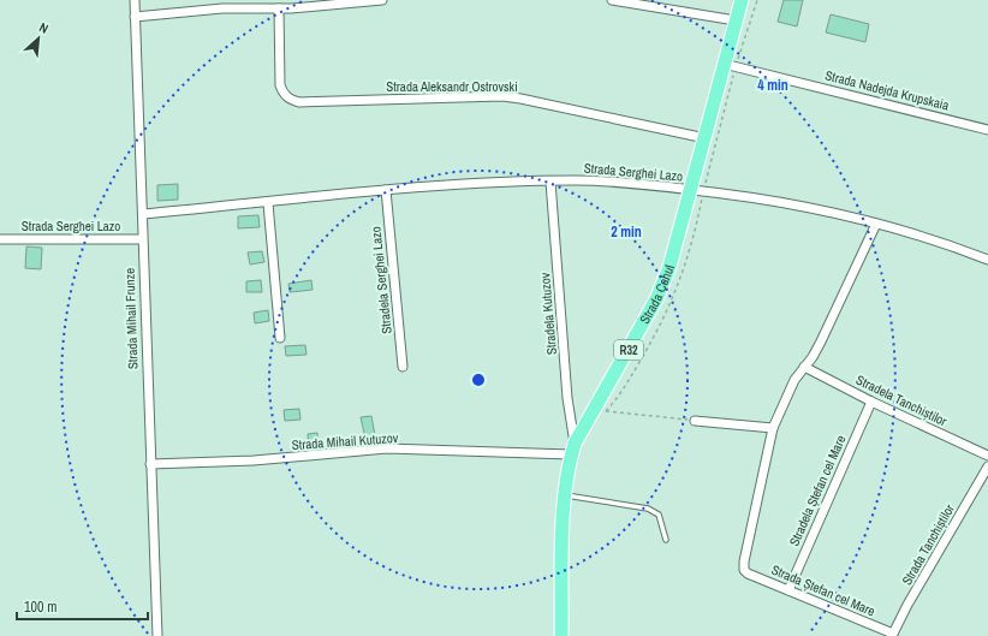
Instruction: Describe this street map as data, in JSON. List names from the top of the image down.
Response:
{
  "streets": {
    "main road": ["Strada Cahul", "R32"],
    "street": [
      "Strada Aleksandr Ostrovski",
      "Strada Nadejda Krupskaia",
      "Strada Serghei Lazo",
      "Stradela Serghei Lazo",
      "Stradela Kutuzov",
      "Strada Mihail Frunze",
      "Stradela Tanchiștilor",
      "Strada Mihail Kutuzov",
      "Stradela Ștefan cel Mare",
      "Strada Tanchiștilor",
      "Strada Ștefan cel Mare"
    ]
  },
  "crossings": [
    ["Strada Aleksandr Ostrovski", "Strada Cahul"],
    ["Strada Nadejda Krupskaia", "Strada Cahul"],
    ["Strada Serghei Lazo", "Stradela Serghei Lazo"],
    ["Strada Serghei Lazo", "Strada Cahul"],
    ["Strada Serghei Lazo", "Stradela Kutuzov"],
    ["Strada Serghei Lazo", "Strada Mihail Frunze"],
    ["Strada Cahul", "Stradela Kutuzov"],
    ["Strada Cahul", "Strada Mihail Kutuzov"],
    ["Stradela Kutuzov", "Strada Mihail Kutuzov"],
    ["Strada Mihail Frunze", "Strada Mihail Kutuzov"],
    ["Stradela Tanchiștilor", "Stradela Ștefan cel Mare"],
    ["Stradela Ștefan cel Mare", "Strada Ștefan cel Mare"],
    ["Strada Tanchiștilor", "Strada Ștefan cel Mare"]
  ],
  "scale_bar": "100 m",
  "north": "top right",
  "rings": ["4 min", "2 min"]
}
